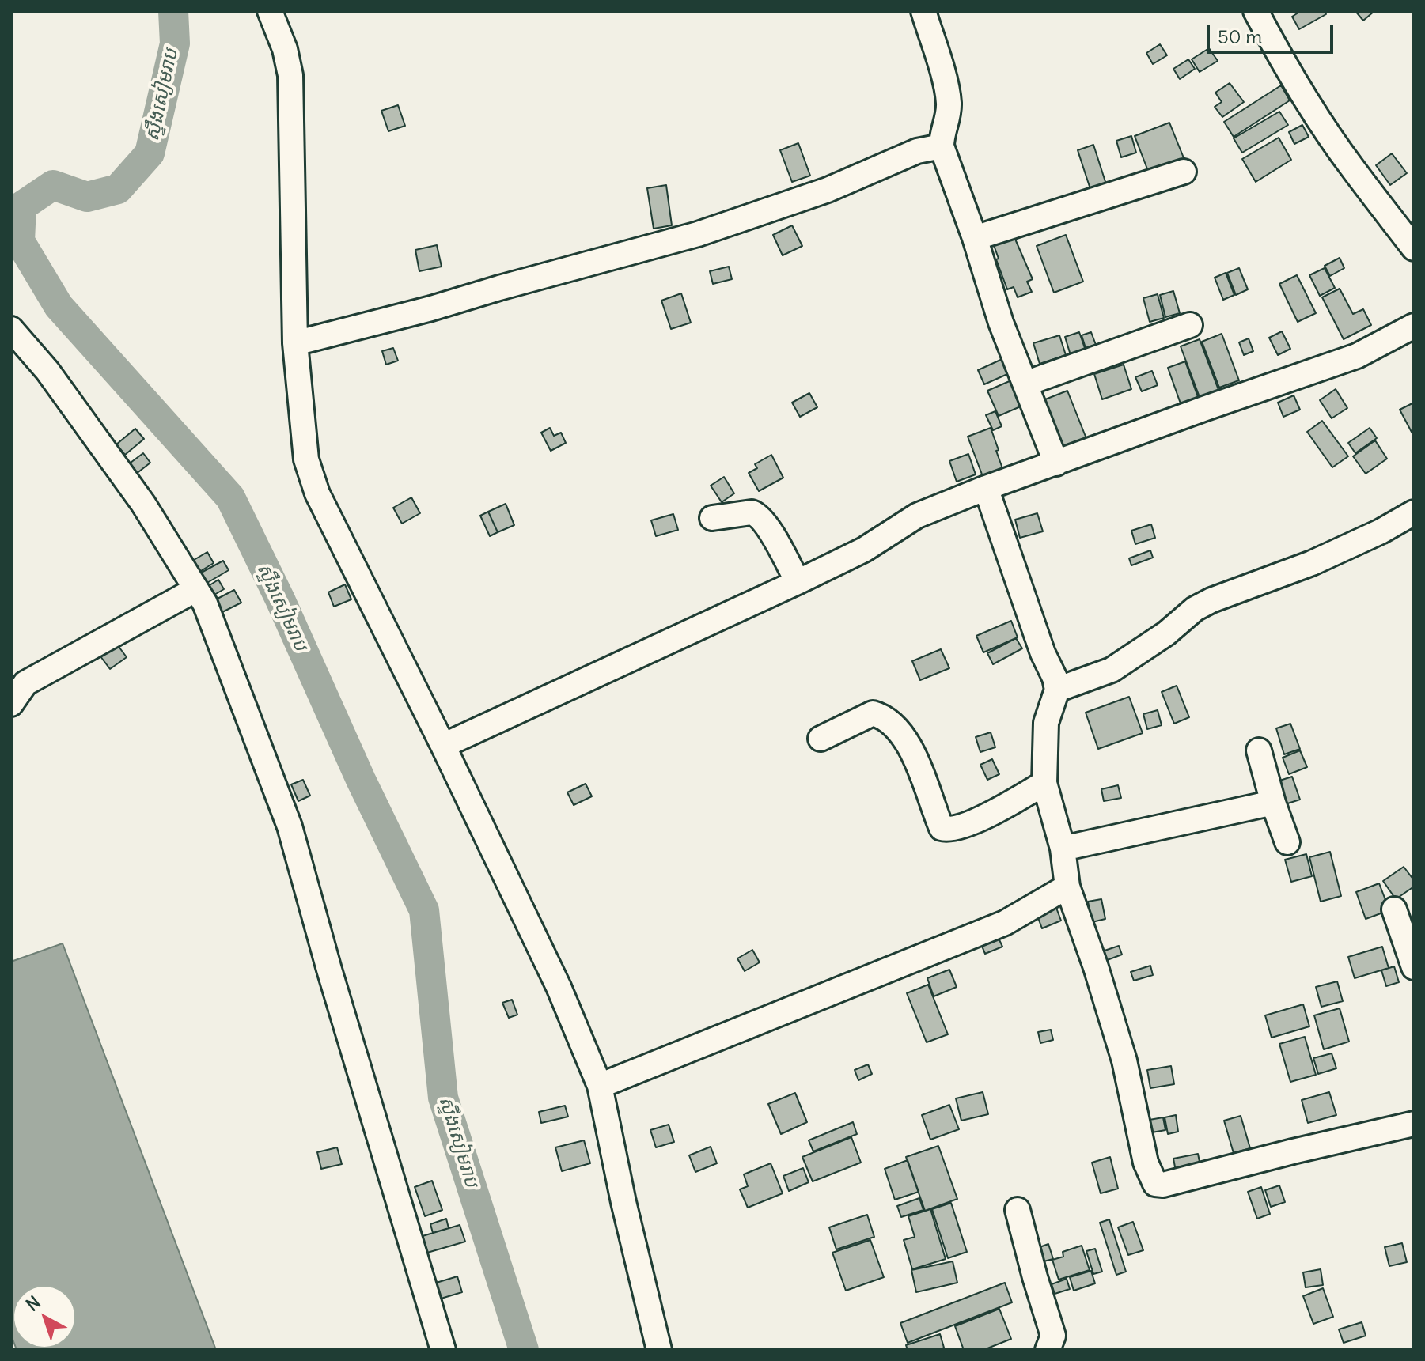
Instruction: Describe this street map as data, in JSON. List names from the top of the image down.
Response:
{
  "water": ["ស្ទឹងសៀមរាប"],
  "scale_bar": "50 m",
  "north": "top left"
}
